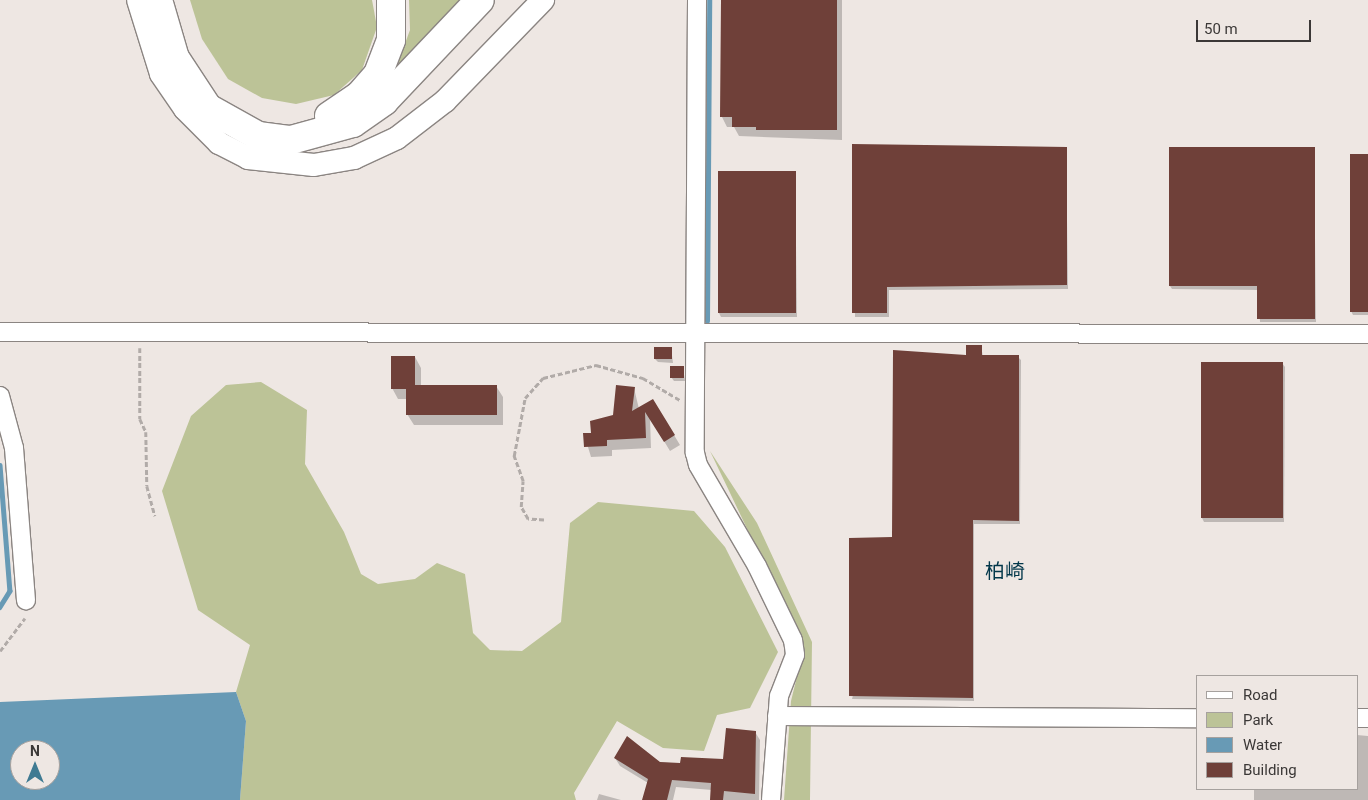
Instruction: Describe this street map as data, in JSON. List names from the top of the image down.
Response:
{
  "districts": ["柏崎"],
  "legend": [
    "Road",
    "Park",
    "Water",
    "Building"
  ],
  "scale_bar": "50 m",
  "north": "top"
}
